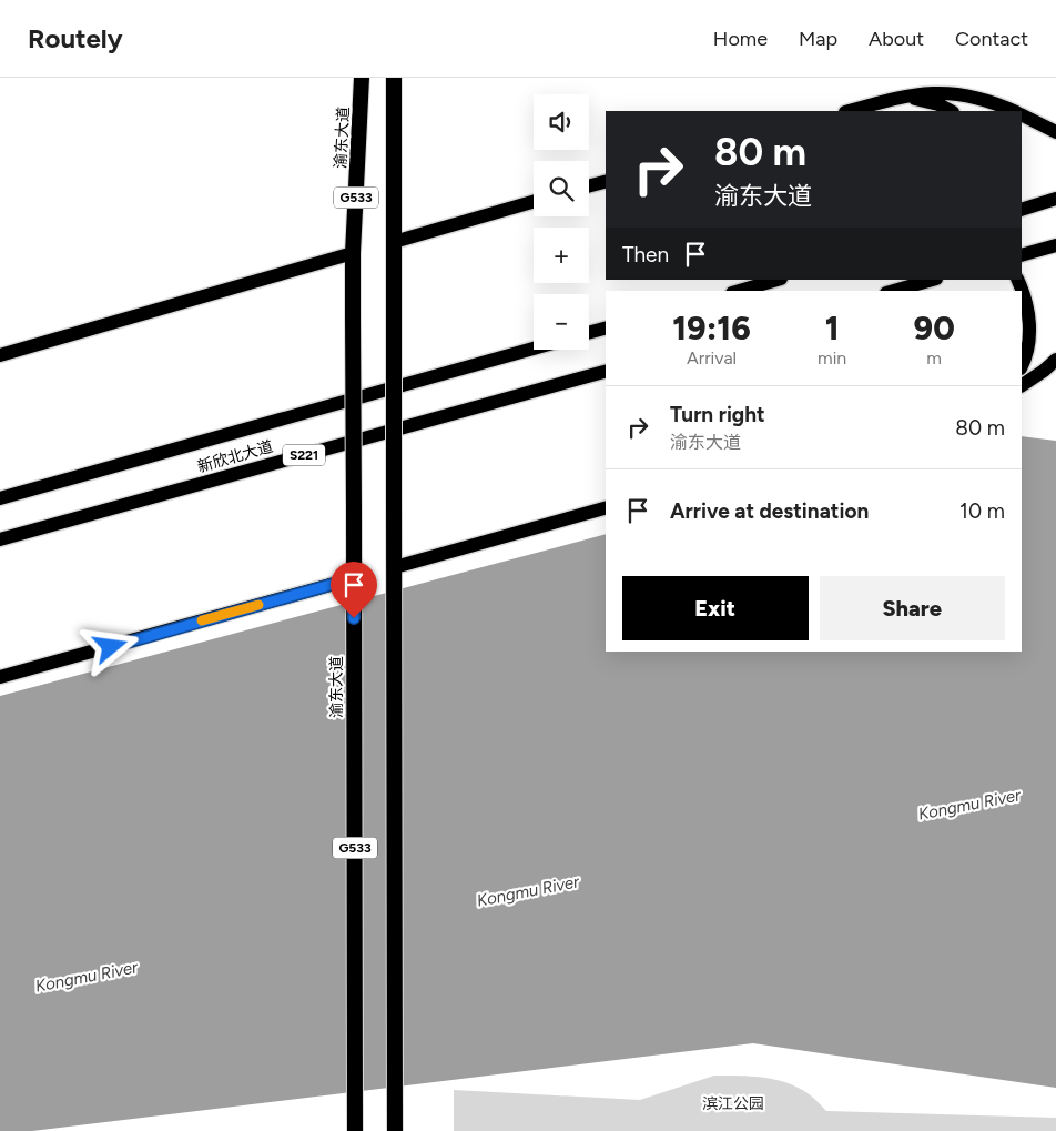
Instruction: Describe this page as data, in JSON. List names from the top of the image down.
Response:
{
  "streets": {
    "highway": ["渝东大道", "G533"],
    "main road": ["S221", "新欣北大道"]
  },
  "water": ["Kongmu River"],
  "parks": ["滨江公园"],
  "page": {
    "header": "Routely",
    "nav": [
      "Home",
      "Map",
      "About",
      "Contact"
    ],
    "map_buttons": ["+", "−"],
    "turn": ["80 m", "渝东大道"],
    "then": "Then",
    "eta": [
      "19:16",
      "Arrival",
      "1",
      "min",
      "90",
      "m"
    ],
    "list": [
      {
        "name": "Turn right",
        "note": "渝东大道",
        "value": "80 m"
      },
      {
        "name": "Arrive at destination",
        "value": "10 m"
      }
    ],
    "buttons": ["Exit", "Share"]
  }
}
